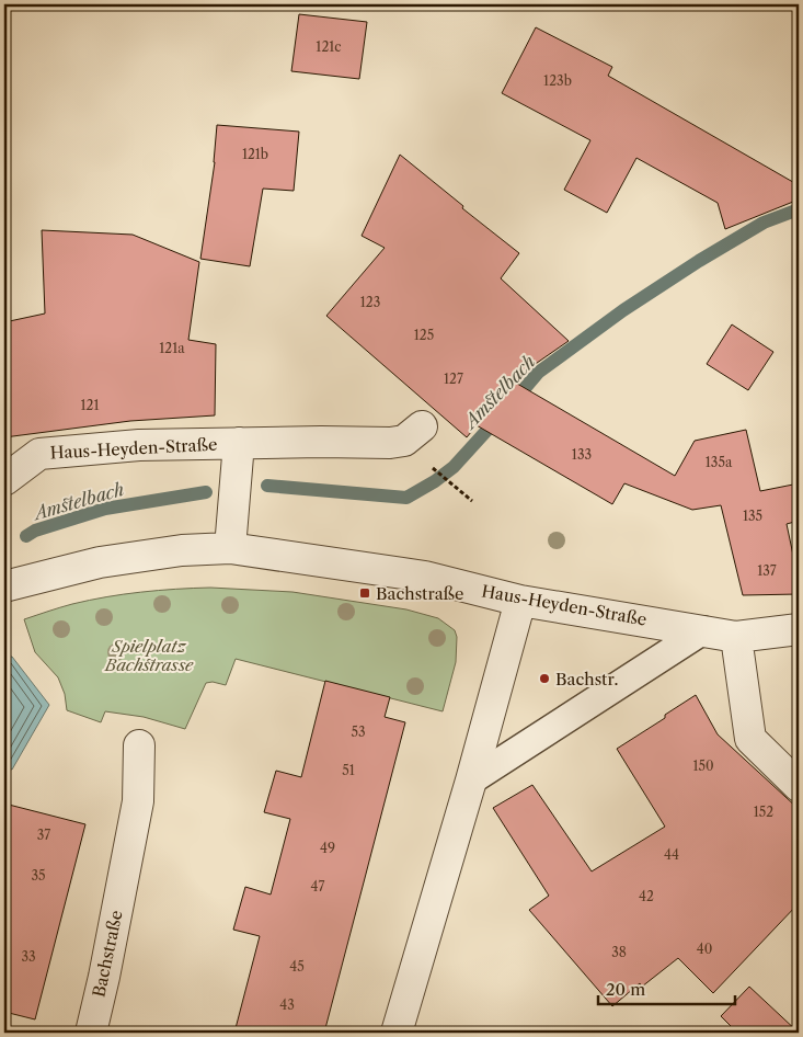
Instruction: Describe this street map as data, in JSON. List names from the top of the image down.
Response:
{
  "streets": {
    "street": ["Haus-Heyden-Straße", "Bachstraße"]
  },
  "water": ["Amstelbach"],
  "parks": ["Spielplatz Bachstrasse"],
  "places": {
    "transit": ["Bachstraße"],
    "other": ["Bachstr."]
  },
  "house_numbers": [
    "121c",
    "123b",
    "121b",
    "123",
    "125",
    "121a",
    "127",
    "121",
    "133",
    "135a",
    "135",
    "137",
    "53",
    "150",
    "51",
    "152",
    "37",
    "49",
    "44",
    "35",
    "47",
    "42",
    "40",
    "38",
    "33",
    "45",
    "43"
  ],
  "scale_bar": "20 m"
}
